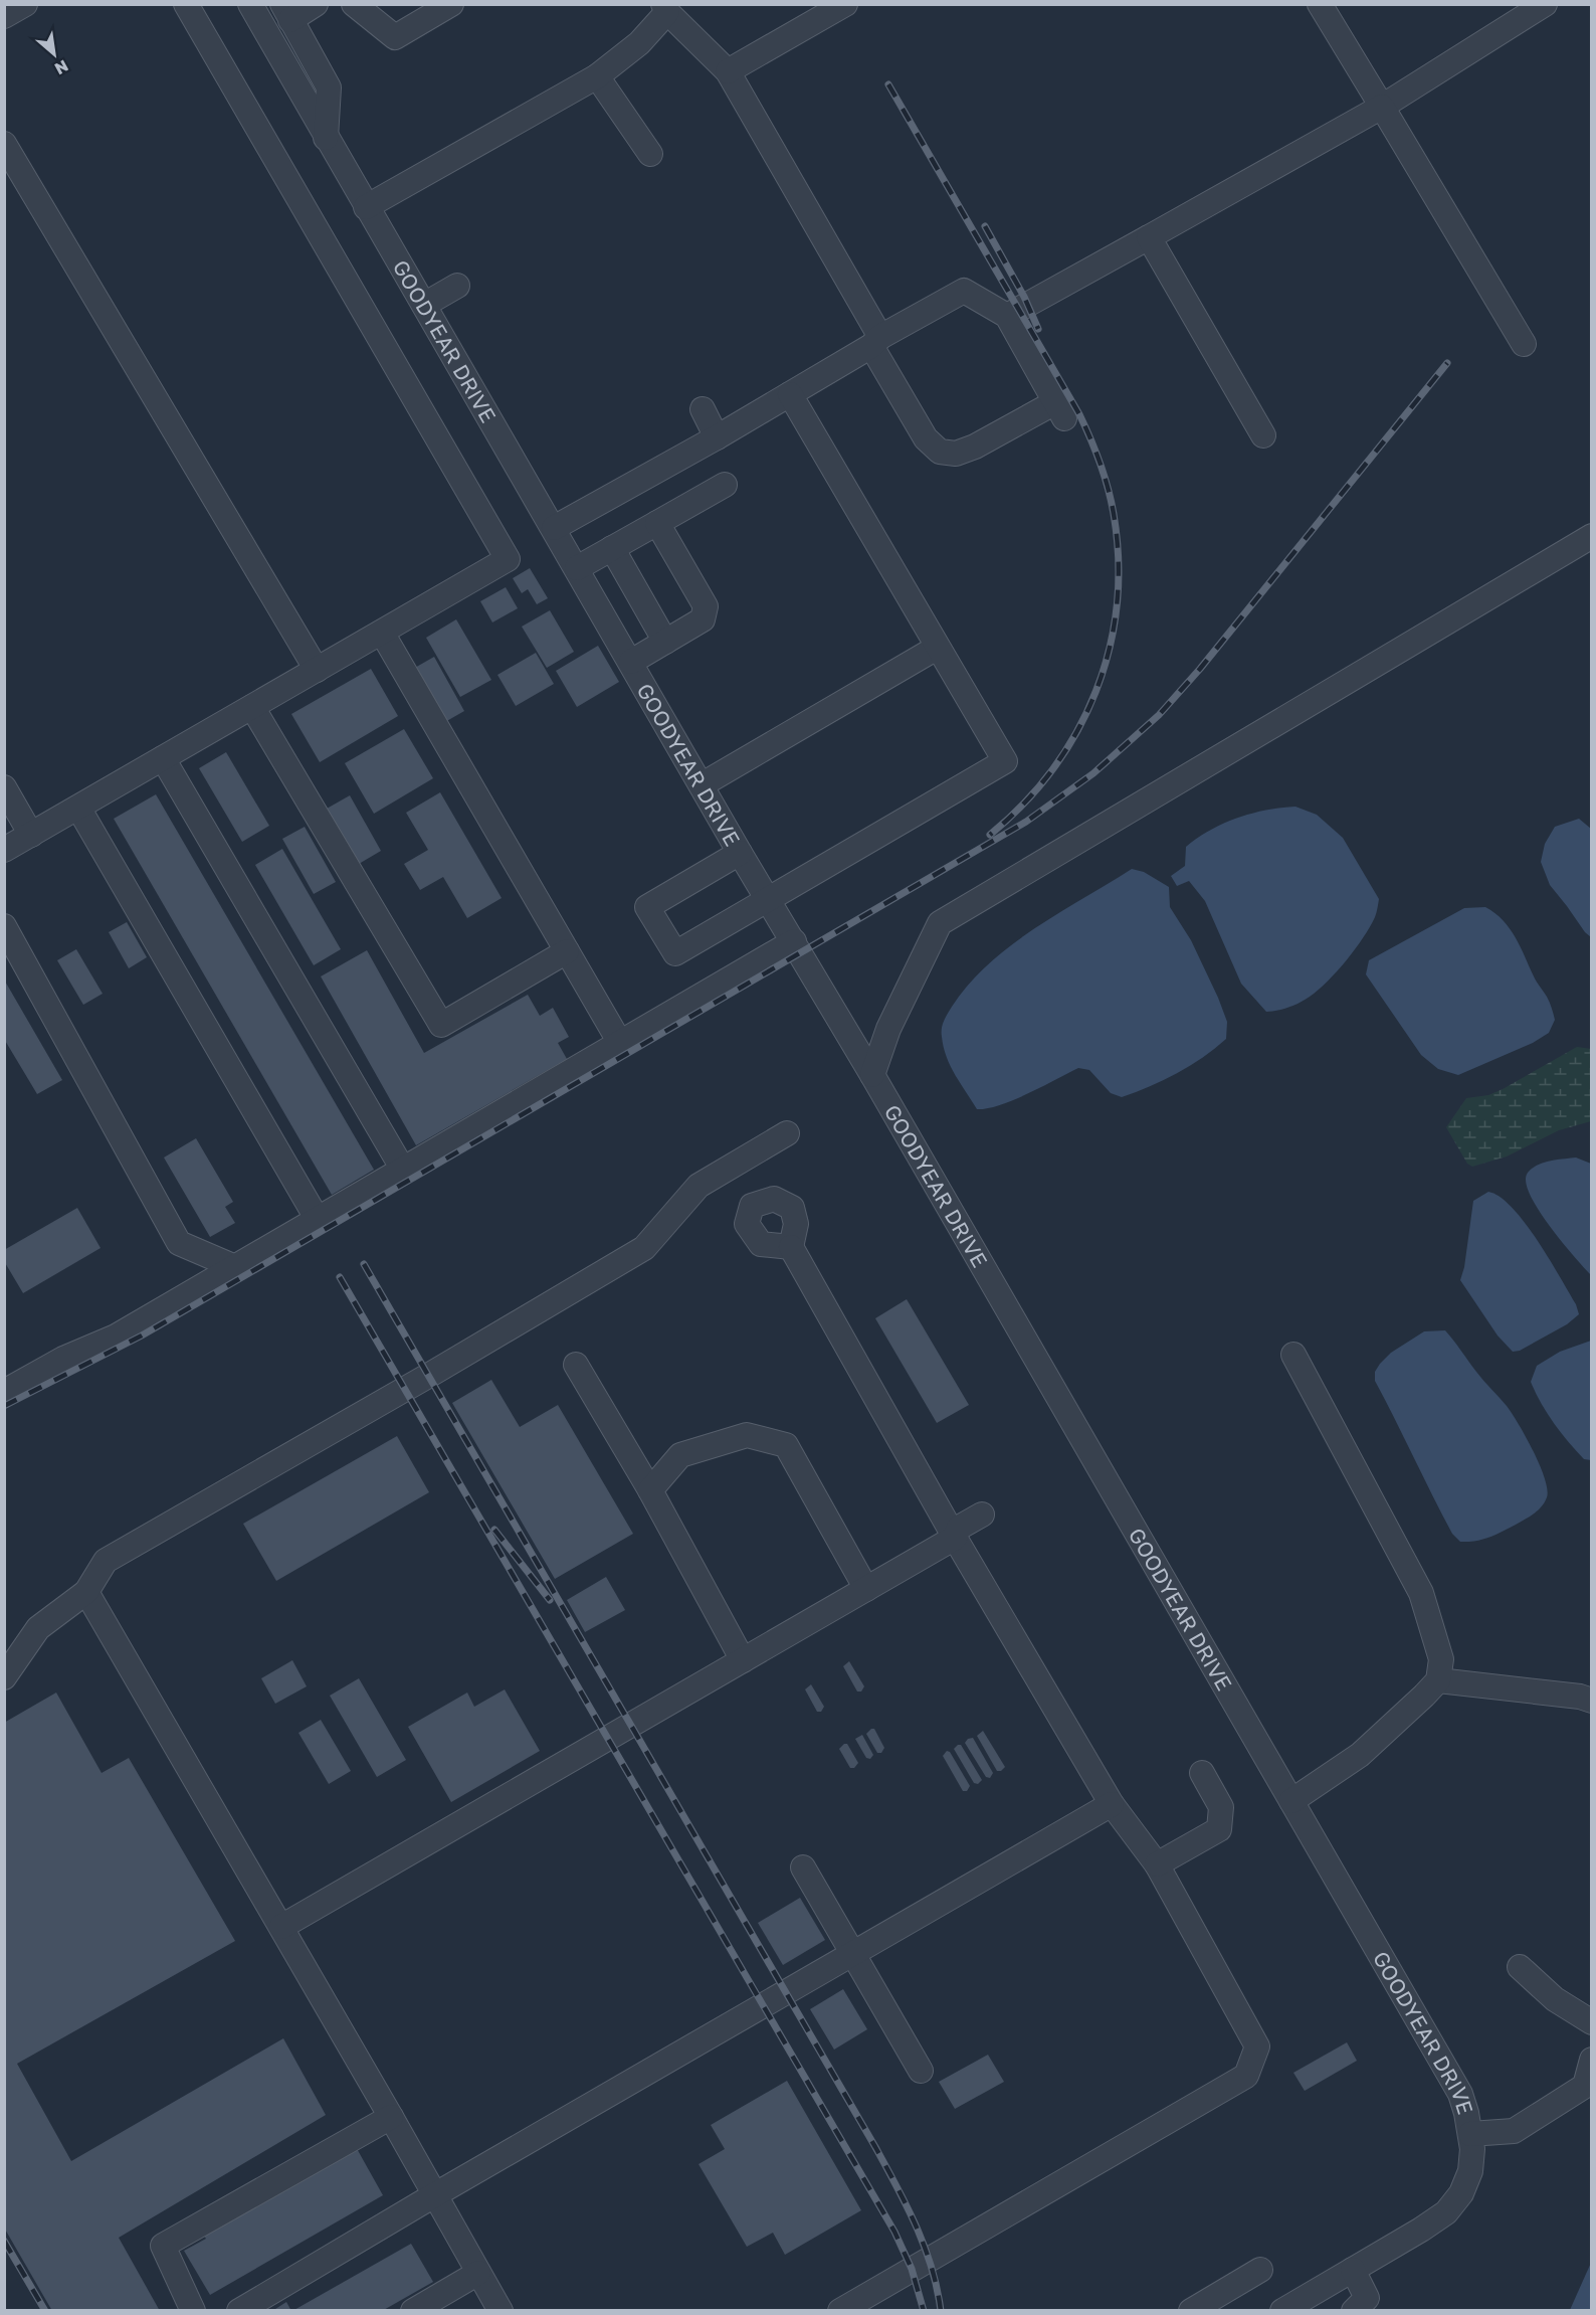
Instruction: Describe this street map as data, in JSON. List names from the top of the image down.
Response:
{
  "streets": {
    "street": ["GOODYEAR DRIVE"]
  },
  "north": "bottom right"
}
